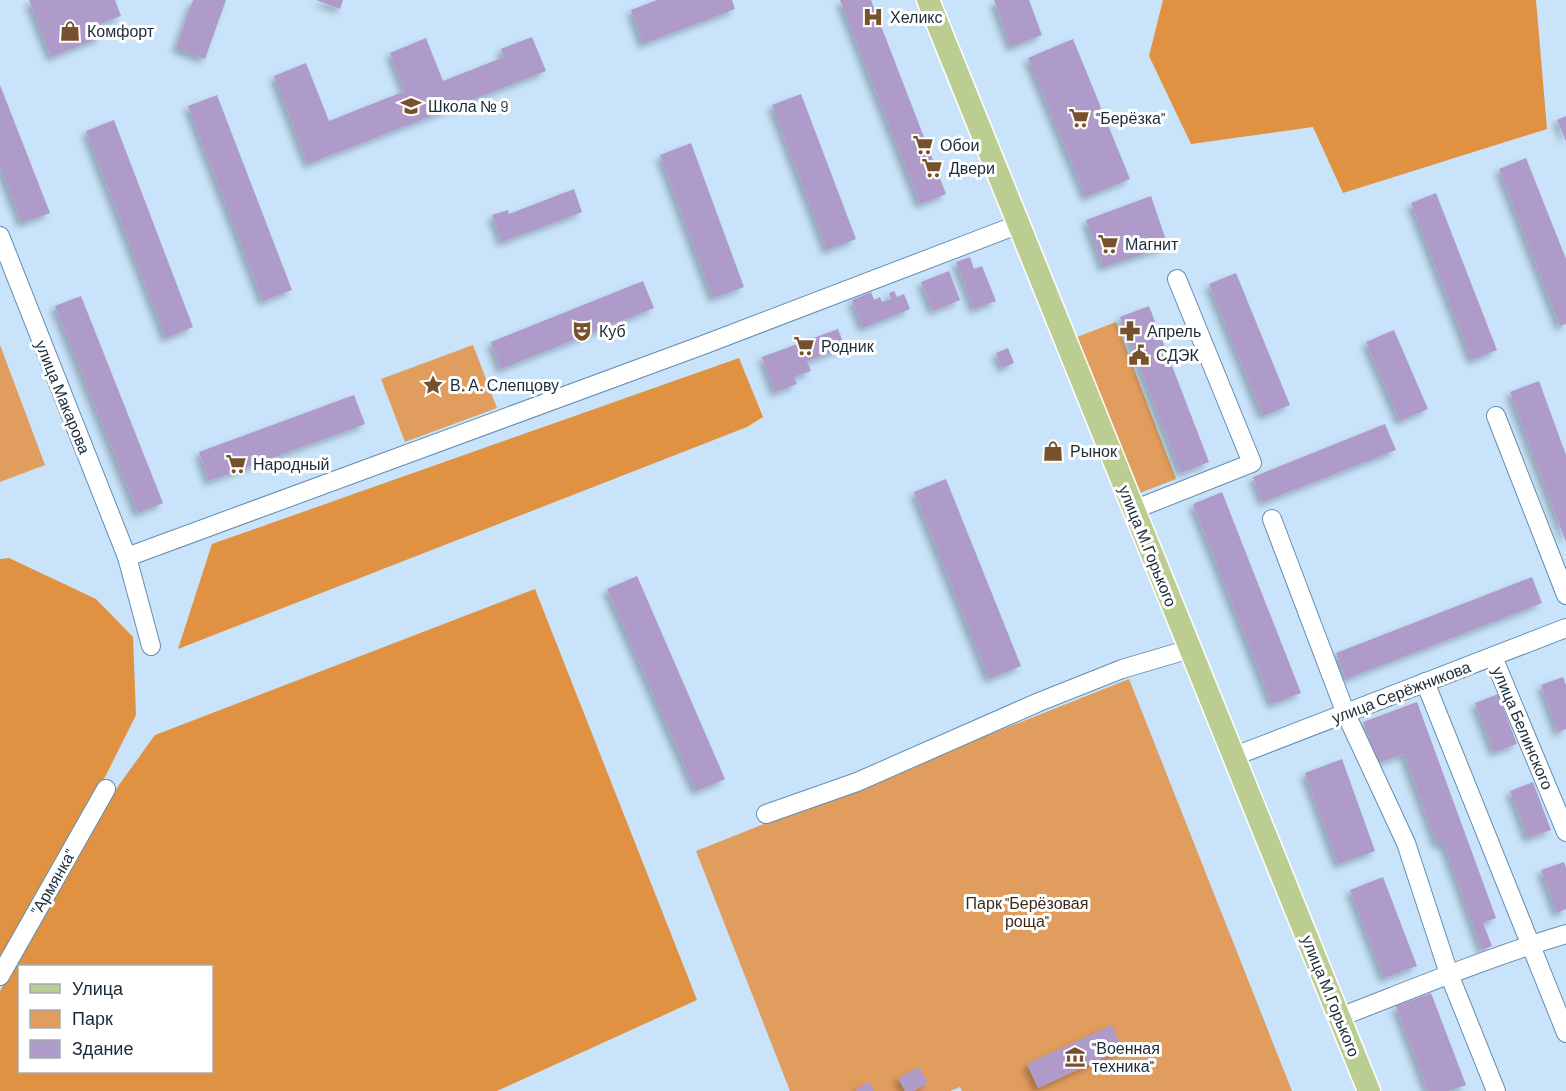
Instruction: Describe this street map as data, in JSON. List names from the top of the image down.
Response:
{
  "streets": {
    "main road": ["улица М.Горького"],
    "street": [
      "улица Макарова",
      "улица Серёжникова",
      "улица Белинского",
      "\"Армянка\""
    ]
  },
  "crossings": [
    ["улица М.Горького", "улица Серёжникова"],
    ["улица Серёжникова", "улица Белинского"]
  ],
  "parks": ["Парк \"Берёзовая роща\""],
  "places": {
    "hospital": ["Хеликс"],
    "shop": ["Комфорт", "Рынок"],
    "school or university": ["Школа № 9"],
    "supermarket": [
      "\"Берёзка\"",
      "Обои",
      "Двери",
      "Магнит",
      "Родник",
      "Народный"
    ],
    "theatre": ["Куб"],
    "pharmacy": ["Апрель"],
    "public building": ["СДЭК"],
    "place": ["В. А. Слепцову"],
    "museum": ["\"Военная техника\""]
  },
  "legend": ["Улица", "Парк", "Здание"]
}
